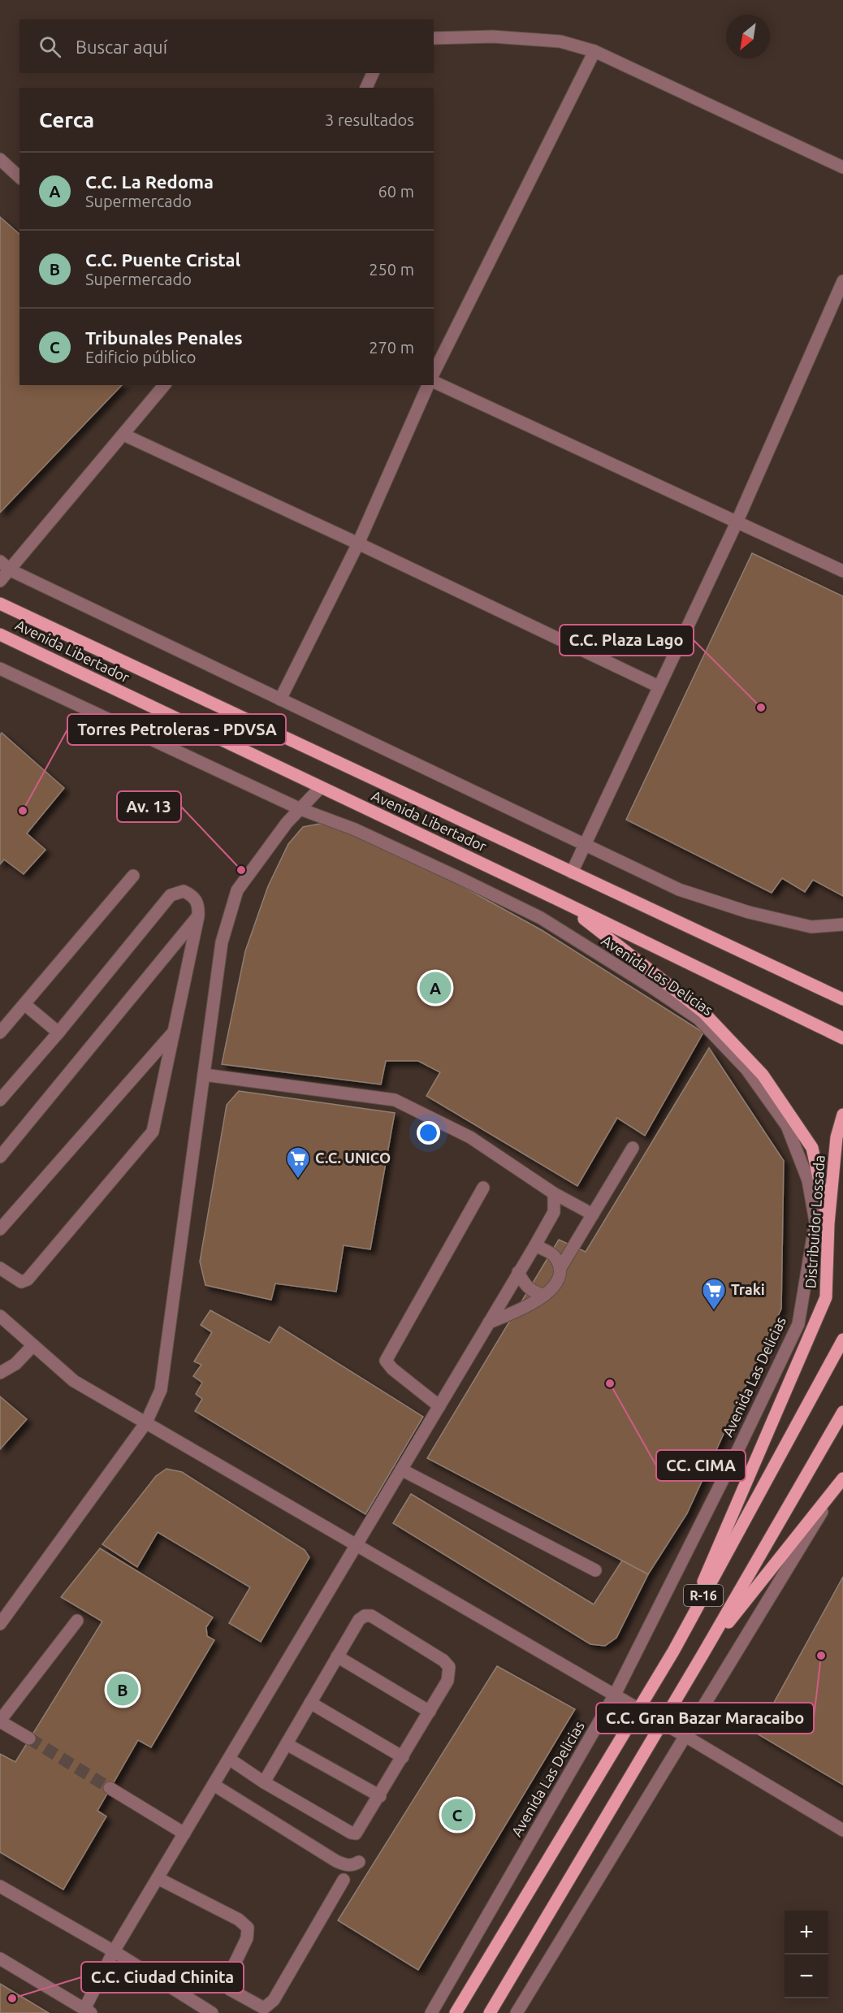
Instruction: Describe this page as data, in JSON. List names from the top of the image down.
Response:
{
  "streets": {
    "main road": ["Avenida Libertador", "Distribuidor Lossada", "R-16"],
    "street": ["Avenida Las Delicias"]
  },
  "crossings": [
    ["Distribuidor Lossada", "R-16"]
  ],
  "places": {
    "other": [
      "C.C. Plaza Lago",
      "Torres Petroleras - PDVSA",
      "Av. 13",
      "CC. CIMA",
      "C.C. Gran Bazar Maracaibo",
      "C.C. Ciudad Chinita"
    ],
    "supermarket": ["C.C. UNICO", "Traki"]
  },
  "north": "bottom left",
  "page": {
    "search": "Buscar aquí",
    "heading": ["Cerca", "3 resultados"],
    "list": [
      {
        "mark": "A",
        "name": "C.C. La Redoma",
        "note": "Supermercado",
        "value": "60 m"
      },
      {
        "mark": "B",
        "name": "C.C. Puente Cristal",
        "note": "Supermercado",
        "value": "250 m"
      },
      {
        "mark": "C",
        "name": "Tribunales Penales",
        "note": "Edificio público",
        "value": "270 m"
      }
    ],
    "pins": ["A", "B", "C"],
    "map_buttons": ["+", "−"]
  }
}
